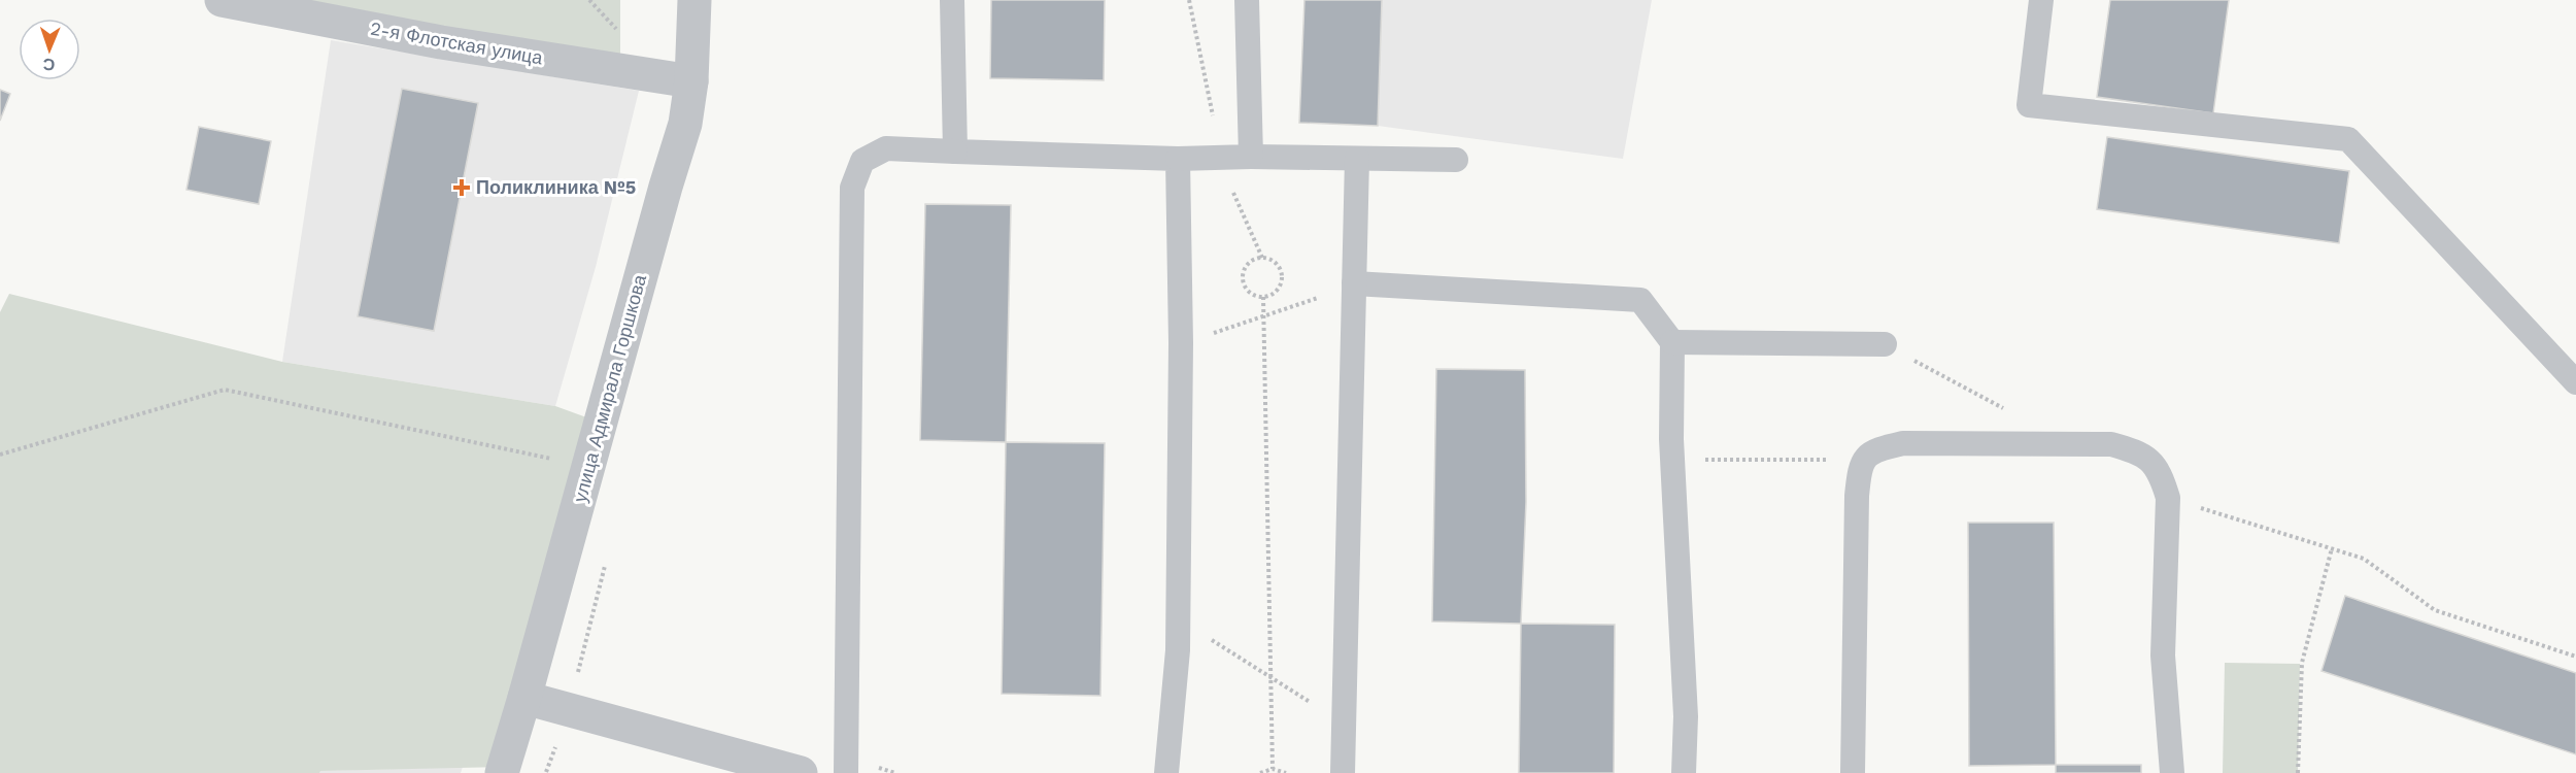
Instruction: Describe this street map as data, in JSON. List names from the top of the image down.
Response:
{
  "streets": {
    "street": ["2-я Флотская улица", "улица Адмирала Горшкова"]
  },
  "crossings": [
    ["2-я Флотская улица", "улица Адмирала Горшкова"]
  ],
  "places": {
    "health": ["Поликлиника №5"]
  },
  "north": "bottom"
}
